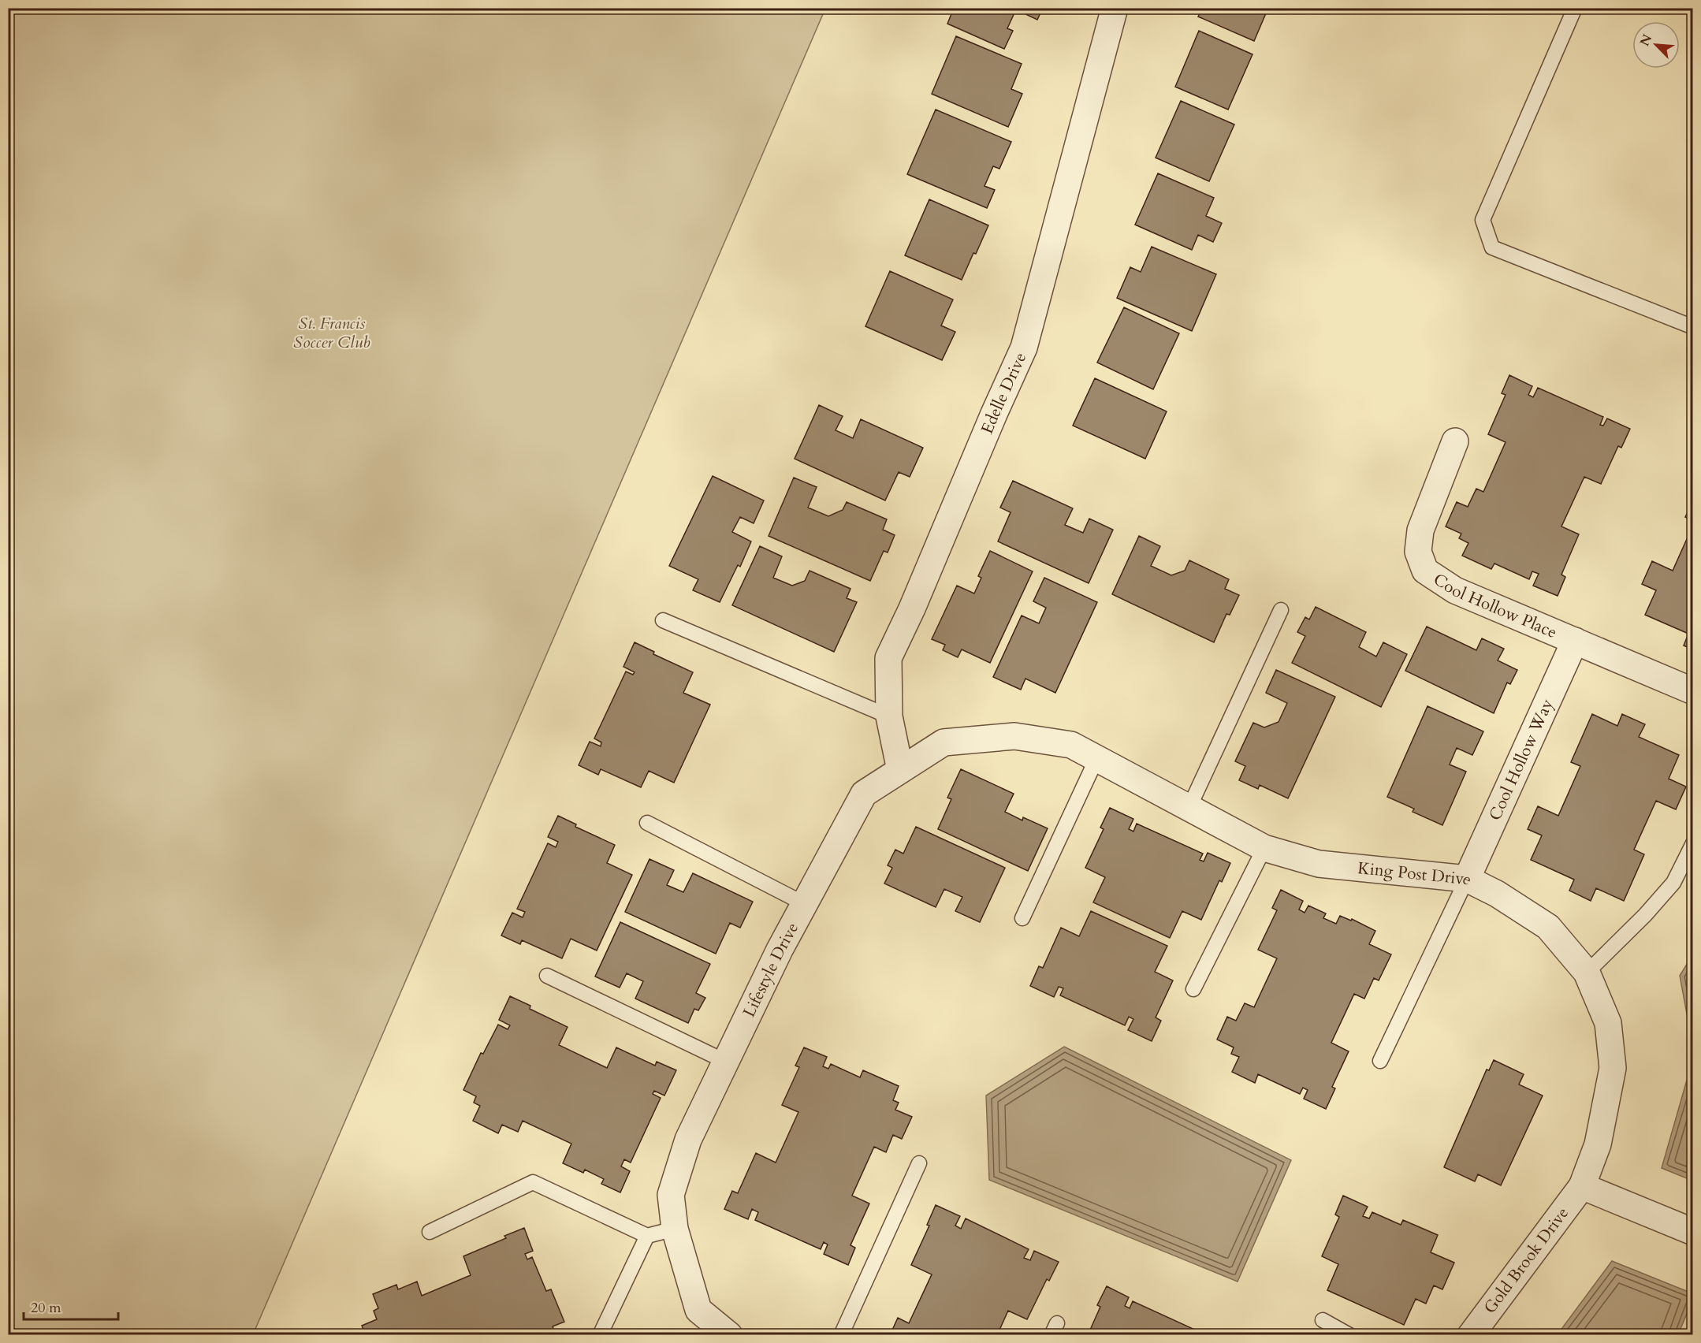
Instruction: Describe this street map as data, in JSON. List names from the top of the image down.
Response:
{
  "streets": {
    "street": [
      "Edelle Drive",
      "Cool Hollow Place",
      "Cool Hollow Way",
      "King Post Drive",
      "Lifestyle Drive",
      "Gold Brook Drive"
    ]
  },
  "crossings": [
    ["Edelle Drive", "Lifestyle Drive"],
    ["Cool Hollow Place", "Cool Hollow Way"],
    ["Cool Hollow Way", "King Post Drive"],
    ["King Post Drive", "Lifestyle Drive"],
    ["King Post Drive", "Gold Brook Drive"]
  ],
  "parks": ["St. Francis Soccer Club"],
  "scale_bar": "20 m",
  "north": "top left"
}
